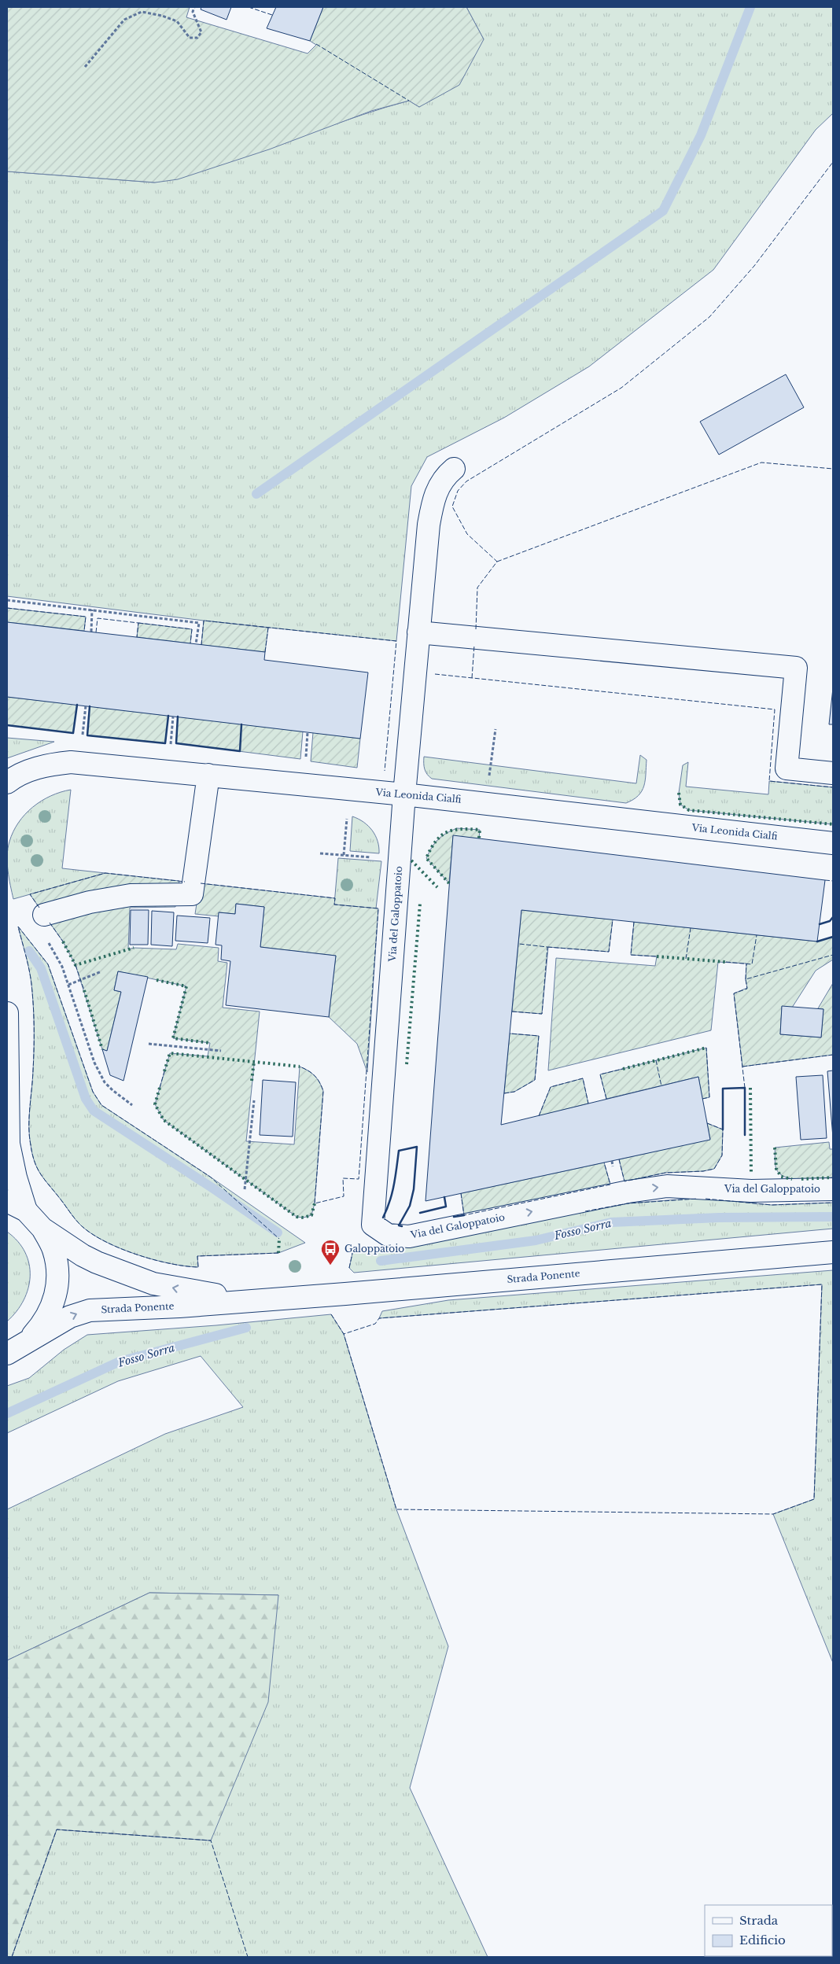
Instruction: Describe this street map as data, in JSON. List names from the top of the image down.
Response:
{
  "streets": {
    "street": ["Via Leonida Cialfi", "Via del Galoppatoio", "Strada Ponente"]
  },
  "crossings": [
    ["Via Leonida Cialfi", "Via del Galoppatoio"]
  ],
  "water": ["Fosso Sorra"],
  "places": {
    "bus stop": ["Galoppatoio"]
  },
  "legend": ["Strada", "Edificio"]
}
